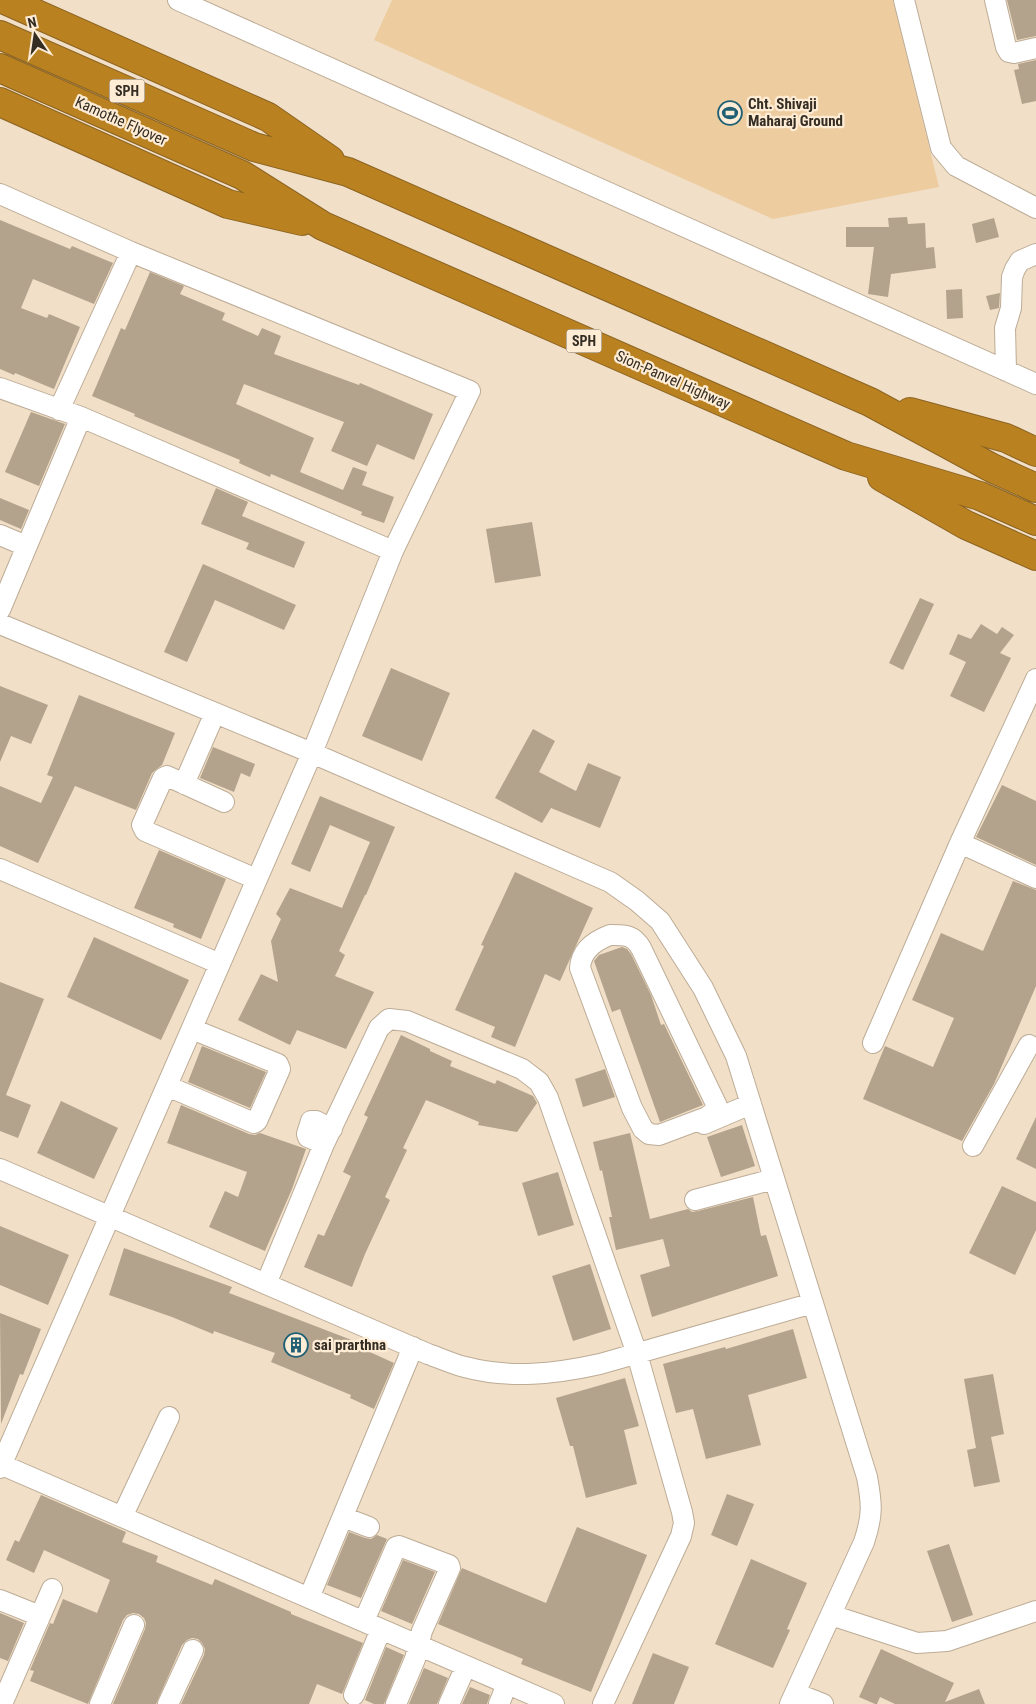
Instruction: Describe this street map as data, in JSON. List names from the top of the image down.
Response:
{
  "streets": {
    "highway": ["SPH", "Kamothe Flyover", "Sion-Panvel Highway"]
  },
  "crossings": [
    ["SPH", "Kamothe Flyover"],
    ["Kamothe Flyover", "Sion-Panvel Highway"]
  ],
  "places": {
    "sports": ["Cht. Shivaji Maharaj Ground"],
    "building": ["sai prarthna"]
  },
  "north": "top"
}
